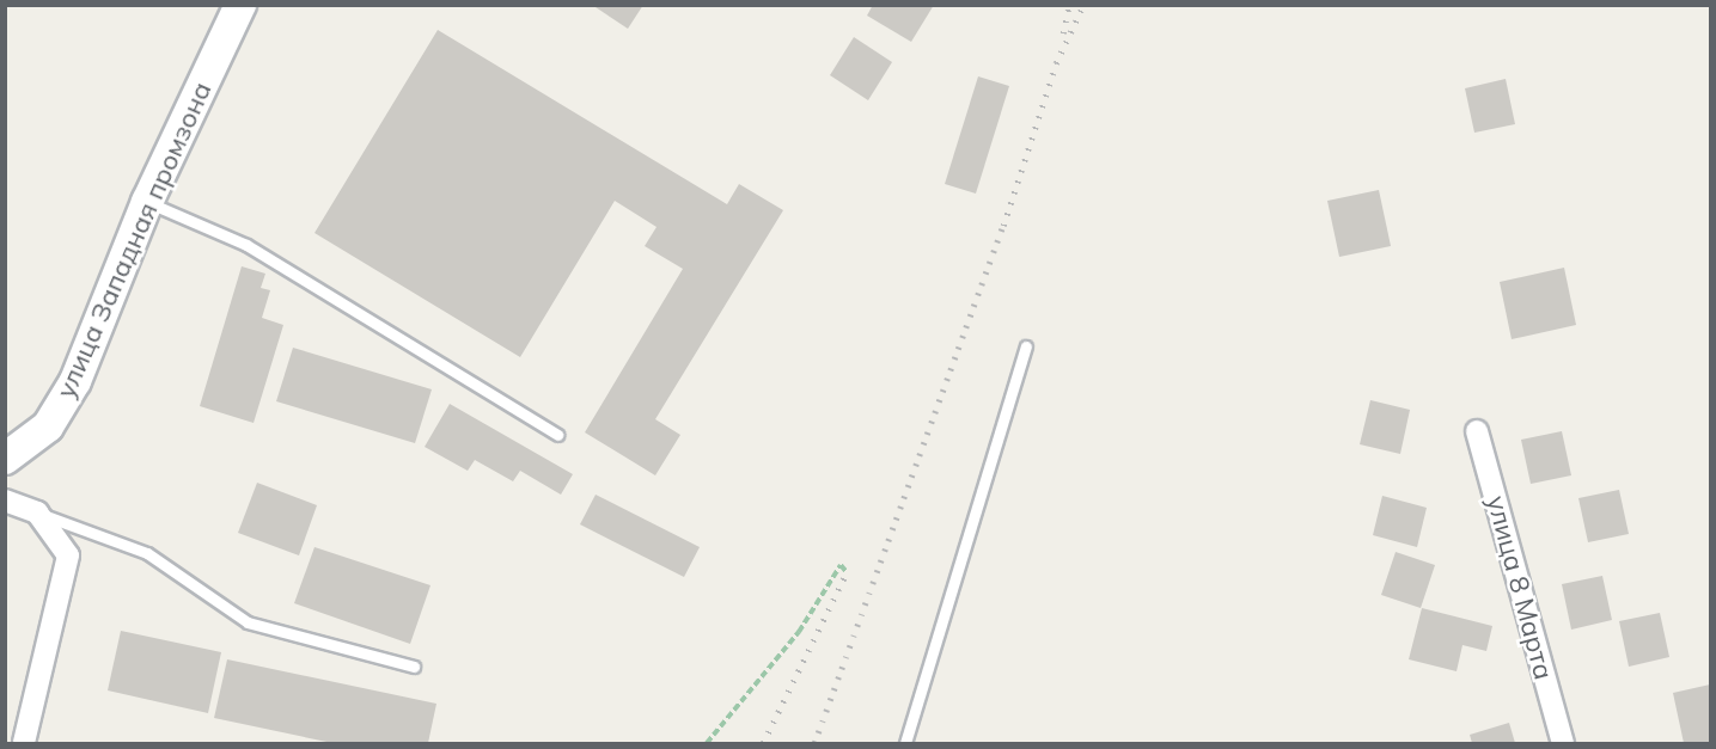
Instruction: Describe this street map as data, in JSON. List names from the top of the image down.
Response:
{
  "streets": {
    "street": ["улица Западная промзона", "улица 8 Марта"]
  }
}
